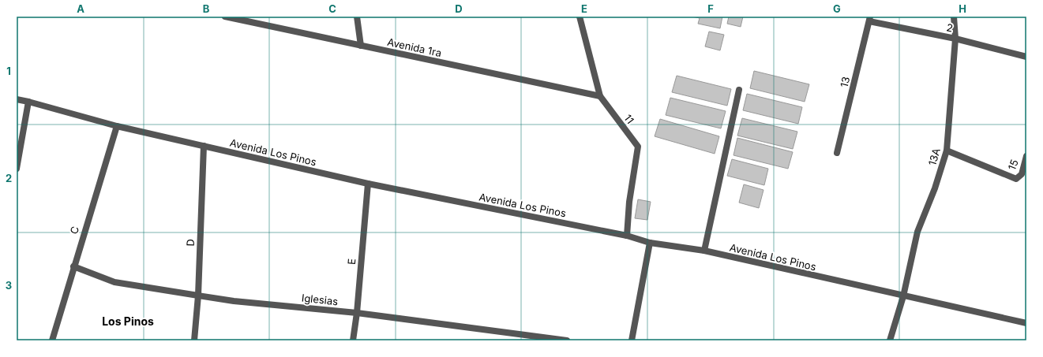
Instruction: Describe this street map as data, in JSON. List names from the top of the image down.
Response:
{
  "streets": {
    "street": [
      "2",
      "Avenida 1ra",
      "13",
      "11",
      "Avenida Los Pinos",
      "13A",
      "15",
      "C",
      "D",
      "E",
      "Iglesias"
    ]
  },
  "crossings": [
    ["2", "13"],
    ["2", "13A"],
    ["Avenida 1ra", "11"],
    ["11", "Avenida Los Pinos"],
    ["Avenida Los Pinos", "13A"],
    ["Avenida Los Pinos", "C"],
    ["Avenida Los Pinos", "D"],
    ["Avenida Los Pinos", "E"],
    ["13A", "15"],
    ["C", "Iglesias"],
    ["D", "Iglesias"],
    ["E", "Iglesias"]
  ],
  "districts": ["Los Pinos"],
  "grid": {
    "columns": [
      "A",
      "B",
      "C",
      "D",
      "E",
      "F",
      "G",
      "H"
    ],
    "rows": ["1", "2", "3"]
  }
}
